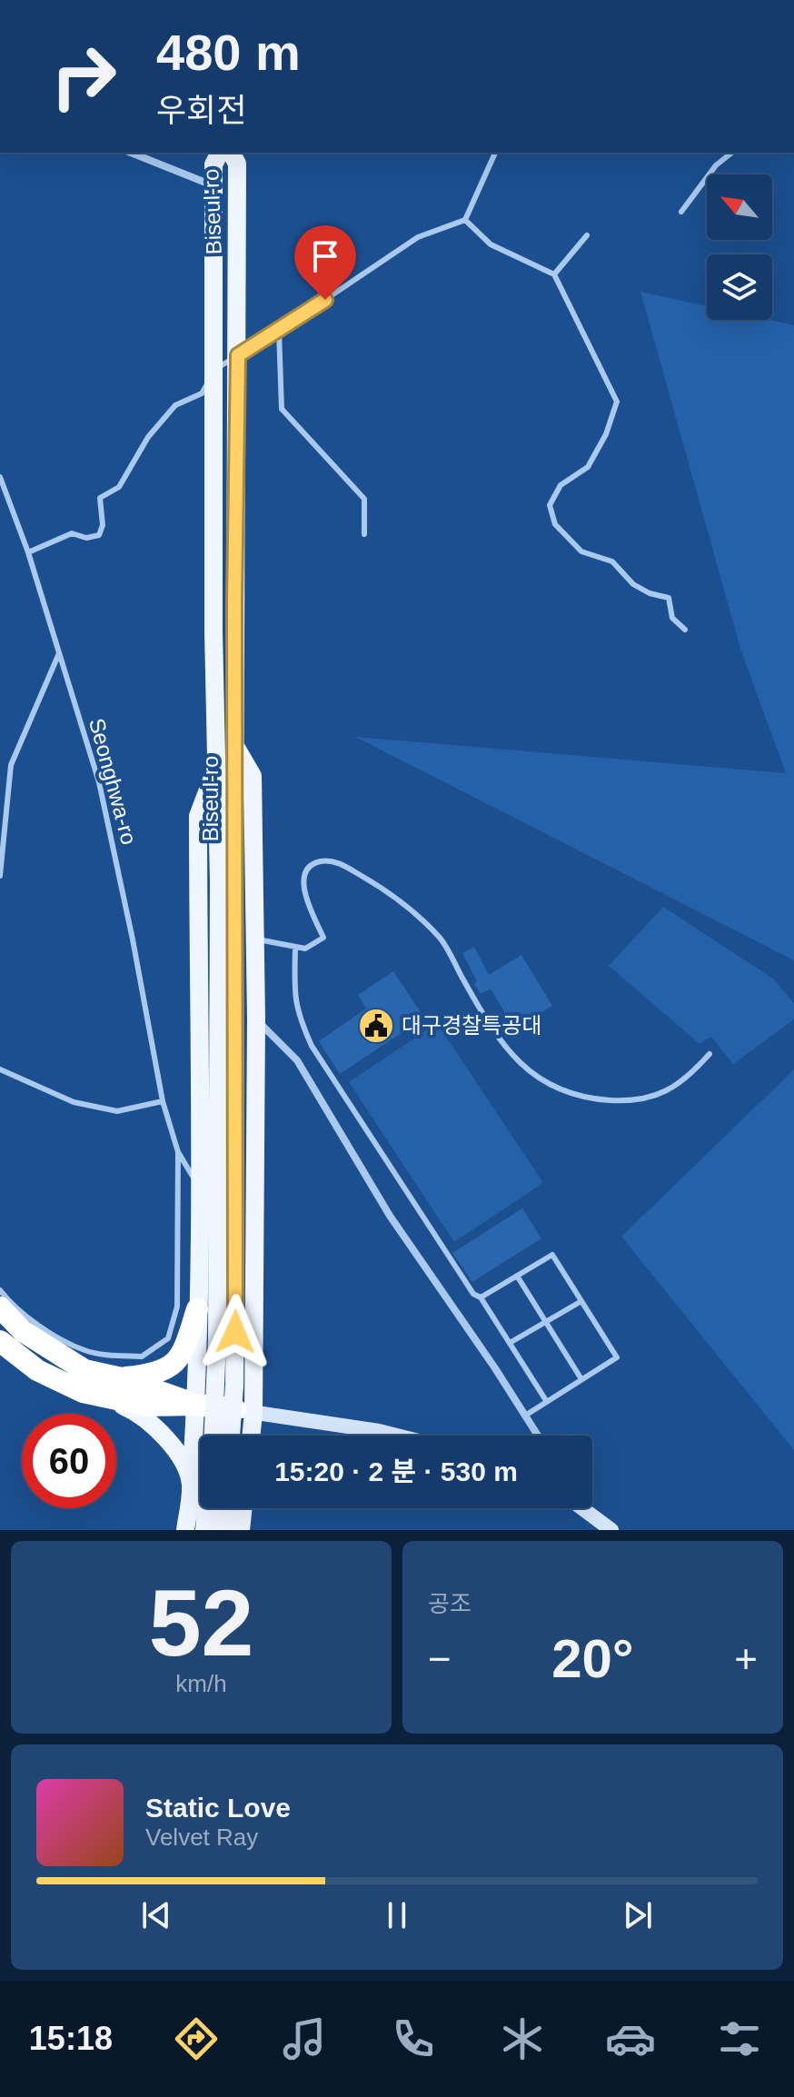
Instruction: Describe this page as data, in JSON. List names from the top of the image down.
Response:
{
  "streets": {
    "main road": ["Biseul-ro"],
    "lane": ["Seonghwa-ro"]
  },
  "places": {
    "public building": ["대구경찰특공대"]
  },
  "north": "top left",
  "page": {
    "turn": ["480 m", "우회전"],
    "limit": "60",
    "trip": "15:20 · 2 분 · 530 m",
    "tile": [
      ["52", "km/h"],
      "공조"
    ],
    "heat": ["−", "20°", "+"],
    "song": ["Static Love", "Velvet Ray"],
    "tabs": "15:18"
  }
}
